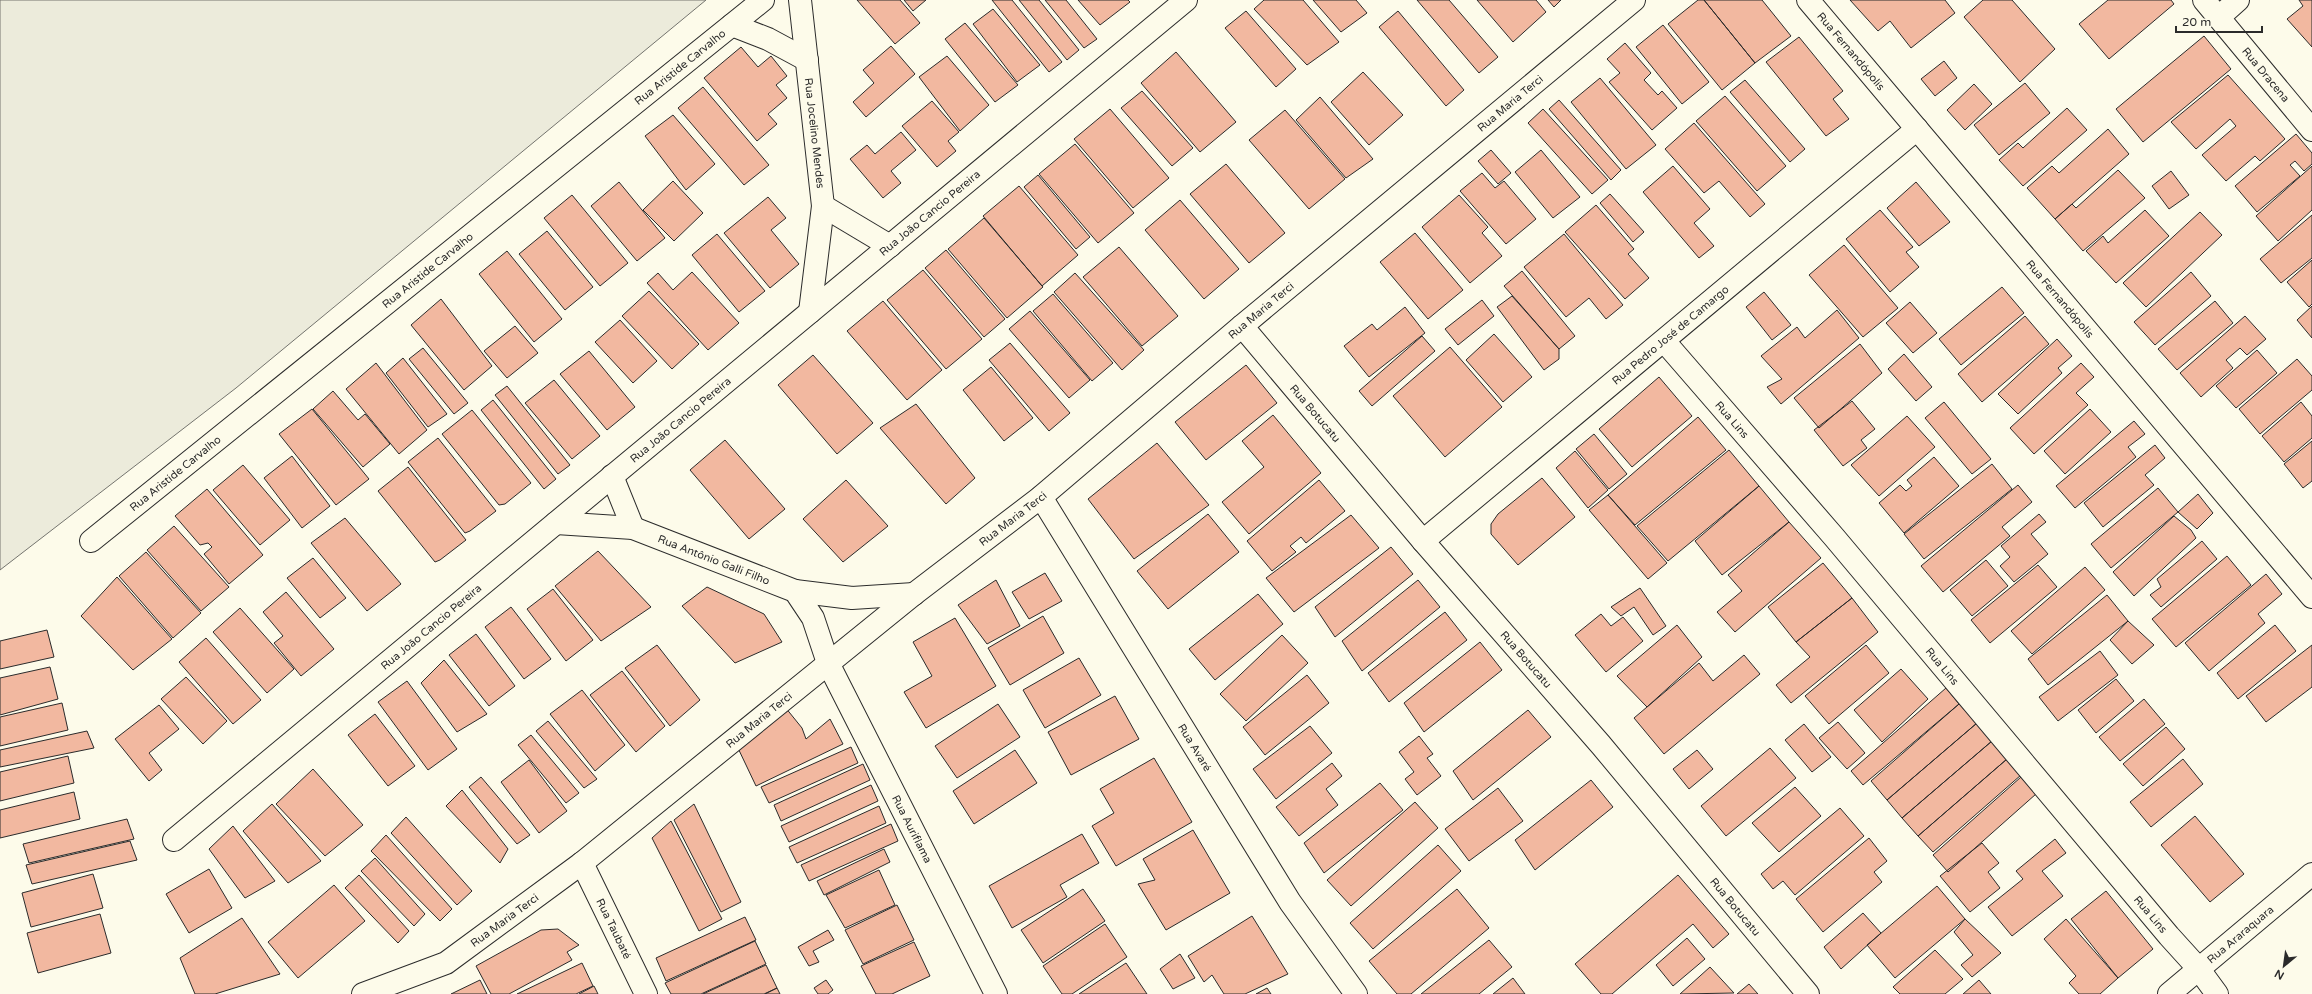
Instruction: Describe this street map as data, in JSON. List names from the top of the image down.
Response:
{
  "streets": {
    "street": [
      "Rua Fernandópolis",
      "Rua Aristide Carvalho",
      "Rua Dracena",
      "Rua Maria Terci",
      "Rua Jocelino Mendes",
      "Rua João Cancio Pereira",
      "Rua Pedro José de Camargo",
      "Rua Botucatu",
      "Rua Lins",
      "Rua Antônio Galli Filho",
      "Rua Avaré",
      "Rua Auriflama",
      "Rua Taubaté",
      "Rua Araraquara"
    ]
  },
  "crossings": [
    ["Rua Fernandópolis", "Rua Pedro José de Camargo"],
    ["Rua Maria Terci", "Rua Botucatu"],
    ["Rua Maria Terci", "Rua Antônio Galli Filho"],
    ["Rua Maria Terci", "Rua Avaré"],
    ["Rua Maria Terci", "Rua Auriflama"],
    ["Rua Maria Terci", "Rua Taubaté"],
    ["Rua Jocelino Mendes", "Rua João Cancio Pereira"],
    ["Rua João Cancio Pereira", "Rua Antônio Galli Filho"],
    ["Rua Pedro José de Camargo", "Rua Botucatu"],
    ["Rua Pedro José de Camargo", "Rua Lins"],
    ["Rua Lins", "Rua Araraquara"]
  ],
  "scale_bar": "20 m",
  "north": "bottom left"
}
